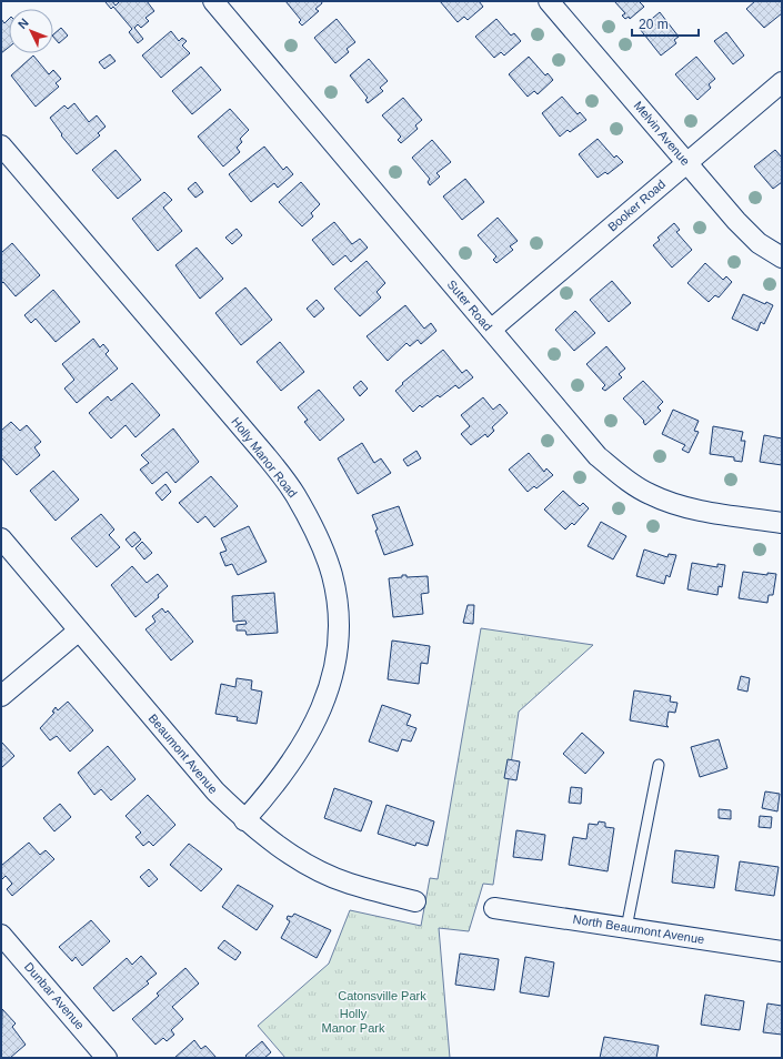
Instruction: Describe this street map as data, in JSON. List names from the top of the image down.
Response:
{
  "streets": {
    "street": [
      "Melvin Avenue",
      "Booker Road",
      "Suter Road",
      "Holly Manor Road",
      "Beaumont Avenue",
      "North Beaumont Avenue",
      "Dunbar Avenue"
    ]
  },
  "crossings": [
    ["Melvin Avenue", "Booker Road"],
    ["Booker Road", "Suter Road"],
    ["Holly Manor Road", "Beaumont Avenue"]
  ],
  "parks": ["Catonsville Park", "Holly Manor Park"],
  "scale_bar": "20 m",
  "north": "top left"
}
